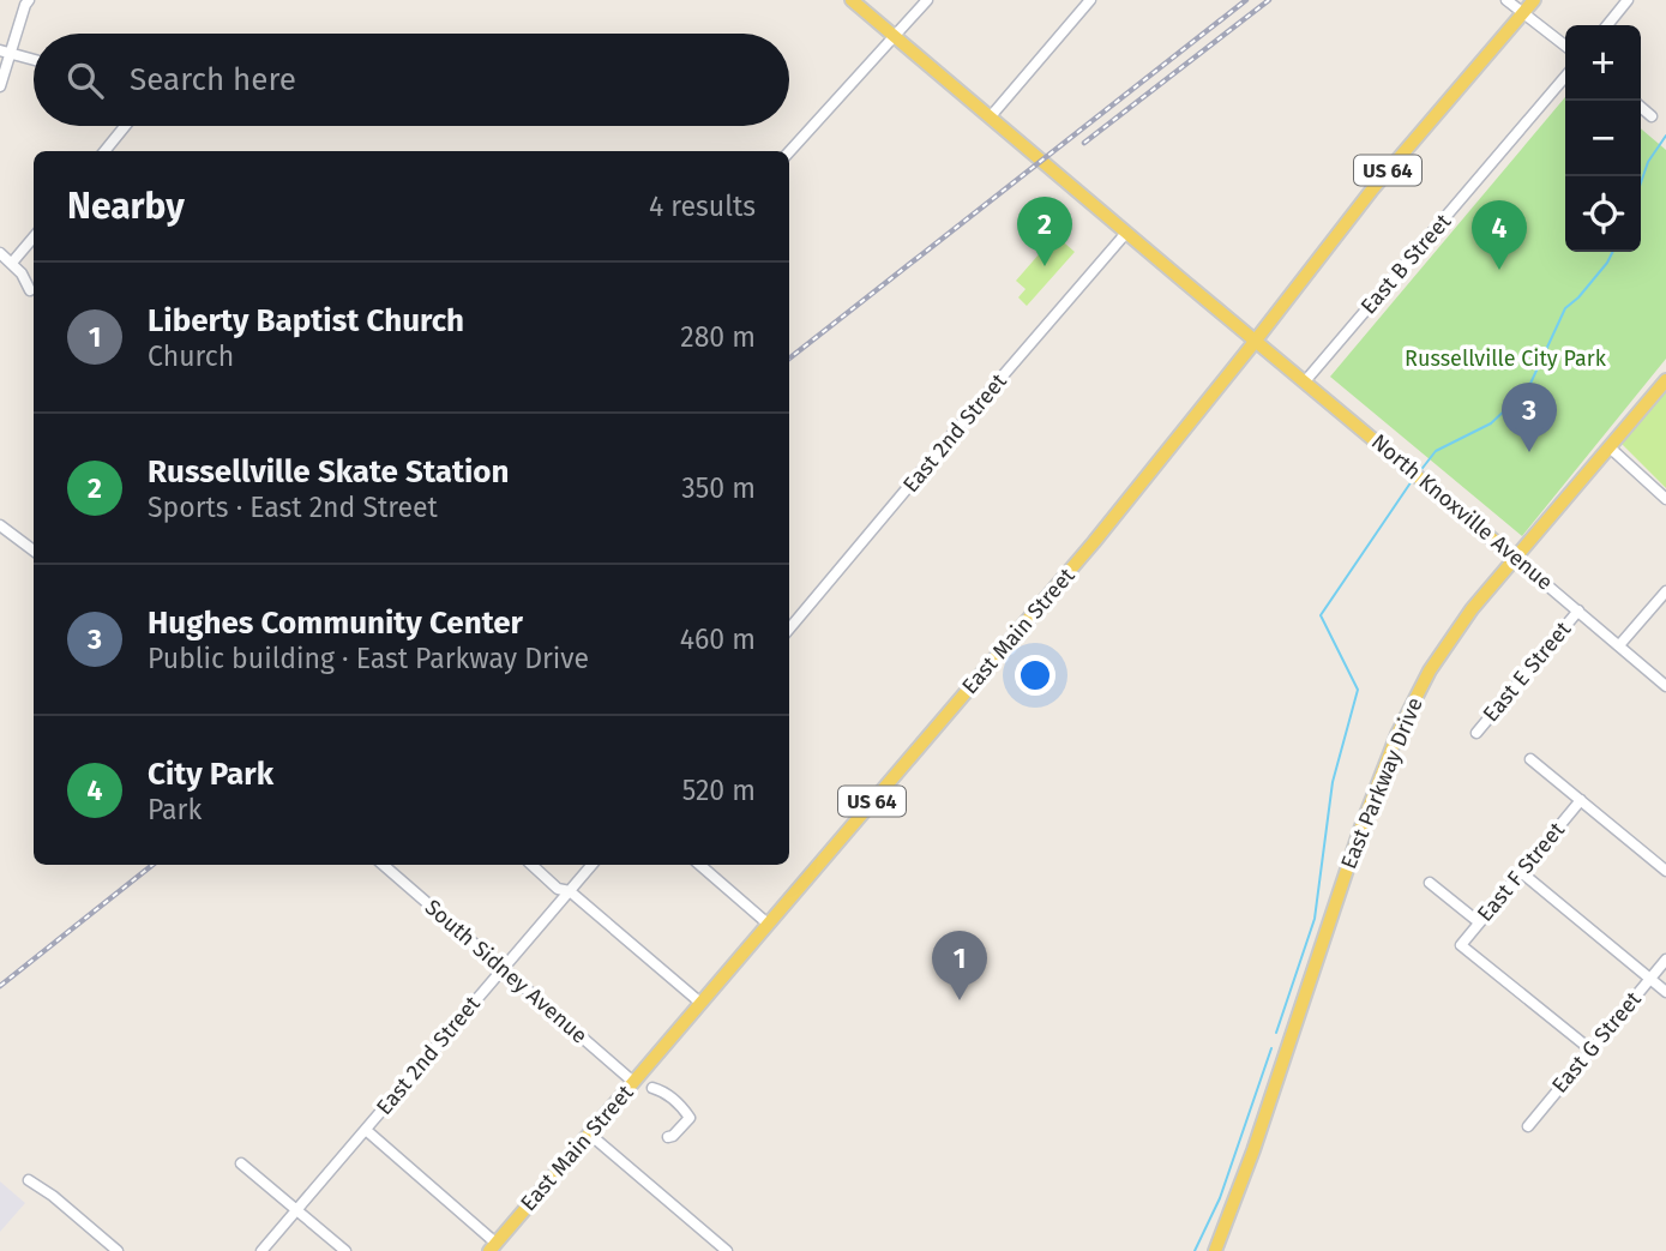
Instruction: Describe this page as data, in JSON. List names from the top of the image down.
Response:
{
  "streets": {
    "main road": [
      "US 64",
      "North Knoxville Avenue",
      "East Main Street",
      "East Parkway Drive"
    ],
    "street": [
      "East B Street",
      "East 2nd Street",
      "East E Street",
      "East F Street",
      "South Sidney Avenue",
      "East G Street"
    ]
  },
  "crossings": [
    ["East B Street", "North Knoxville Avenue"],
    ["East 2nd Street", "North Knoxville Avenue"],
    ["East 2nd Street", "South Sidney Avenue"],
    ["North Knoxville Avenue", "East Main Street"],
    ["North Knoxville Avenue", "East E Street"],
    ["North Knoxville Avenue", "East Parkway Drive"],
    ["East Main Street", "South Sidney Avenue"],
    ["East F Street", "East G Street"]
  ],
  "parks": ["Russellville City Park"],
  "page": {
    "map_buttons": ["+", "−"],
    "search": "Search here",
    "heading": ["Nearby", "4 results"],
    "pins": [
      "2",
      "4",
      "3",
      "1"
    ],
    "list": [
      {
        "mark": "1",
        "name": "Liberty Baptist Church",
        "note": "Church",
        "value": "280 m"
      },
      {
        "mark": "2",
        "name": "Russellville Skate Station",
        "note": "Sports · East 2nd Street",
        "value": "350 m"
      },
      {
        "mark": "3",
        "name": "Hughes Community Center",
        "note": "Public building · East Parkway Drive",
        "value": "460 m"
      },
      {
        "mark": "4",
        "name": "City Park",
        "note": "Park",
        "value": "520 m"
      }
    ]
  }
}
